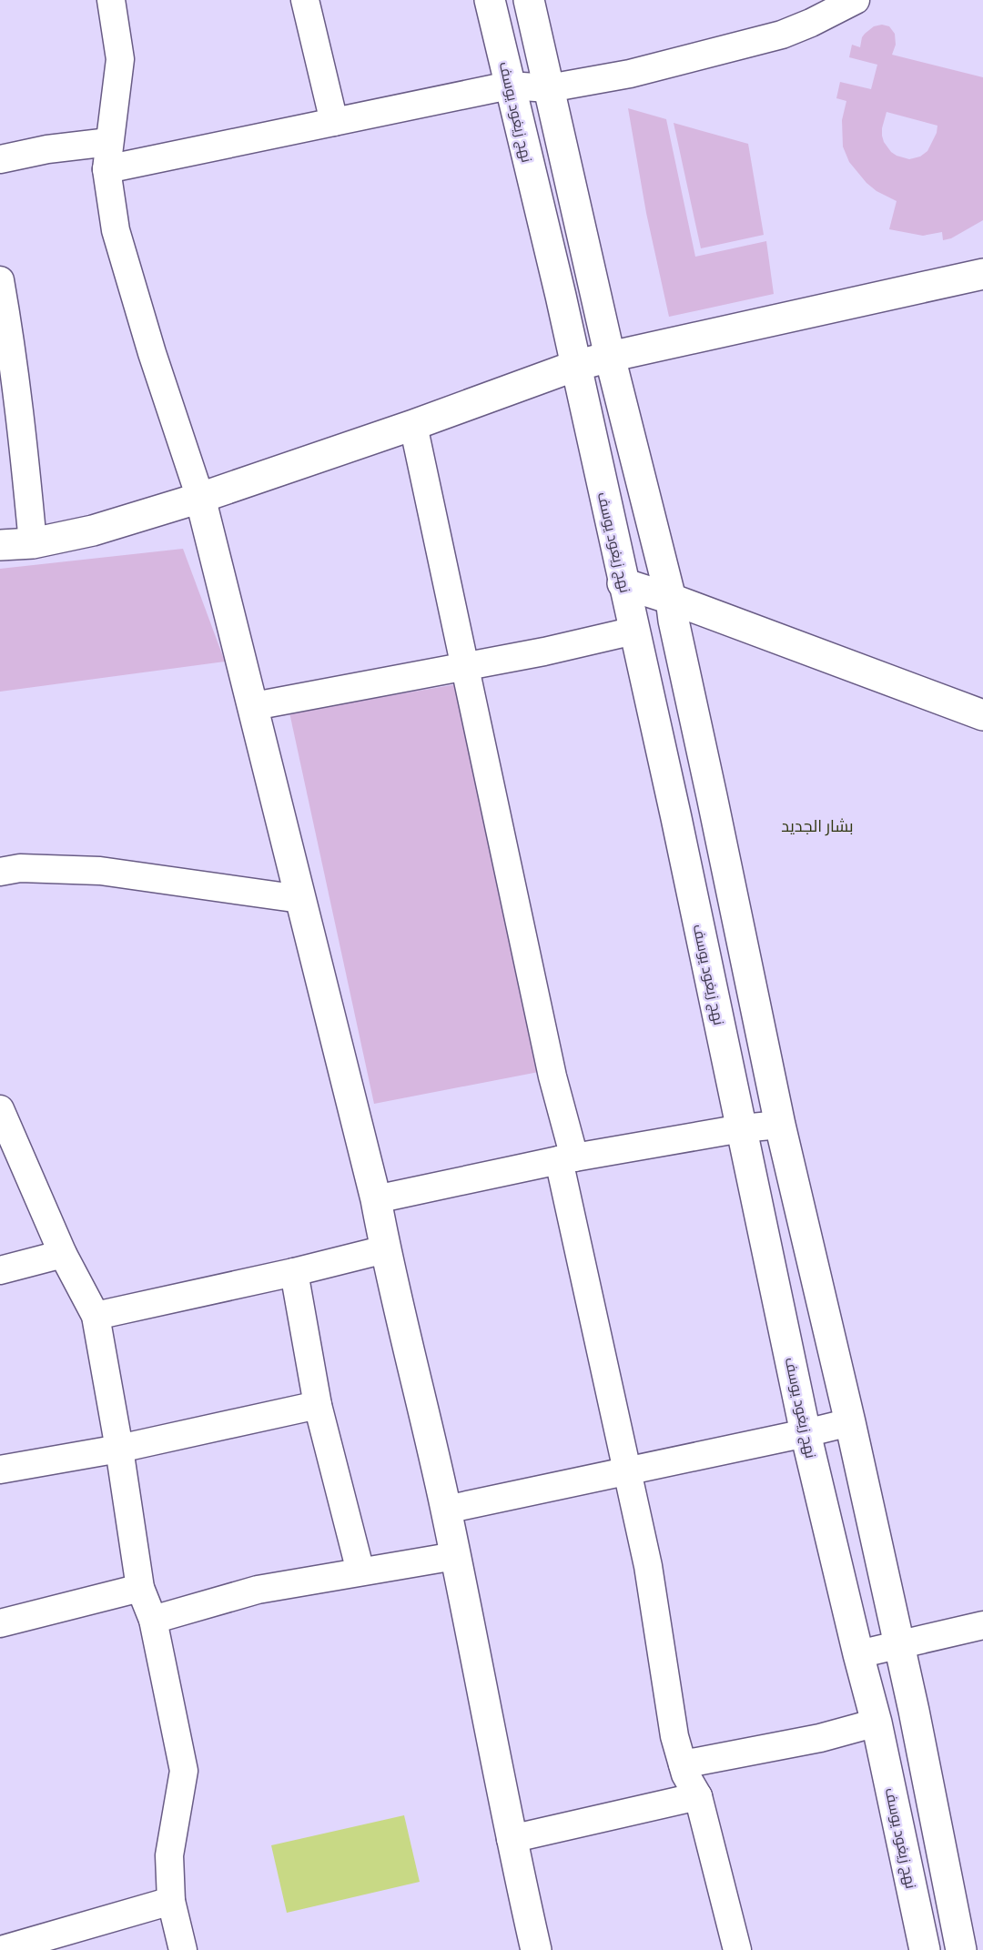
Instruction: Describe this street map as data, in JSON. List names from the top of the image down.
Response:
{
  "streets": {
    "main road": ["نهج زيغود يوسف"]
  },
  "districts": ["بشار الجديد"]
}
